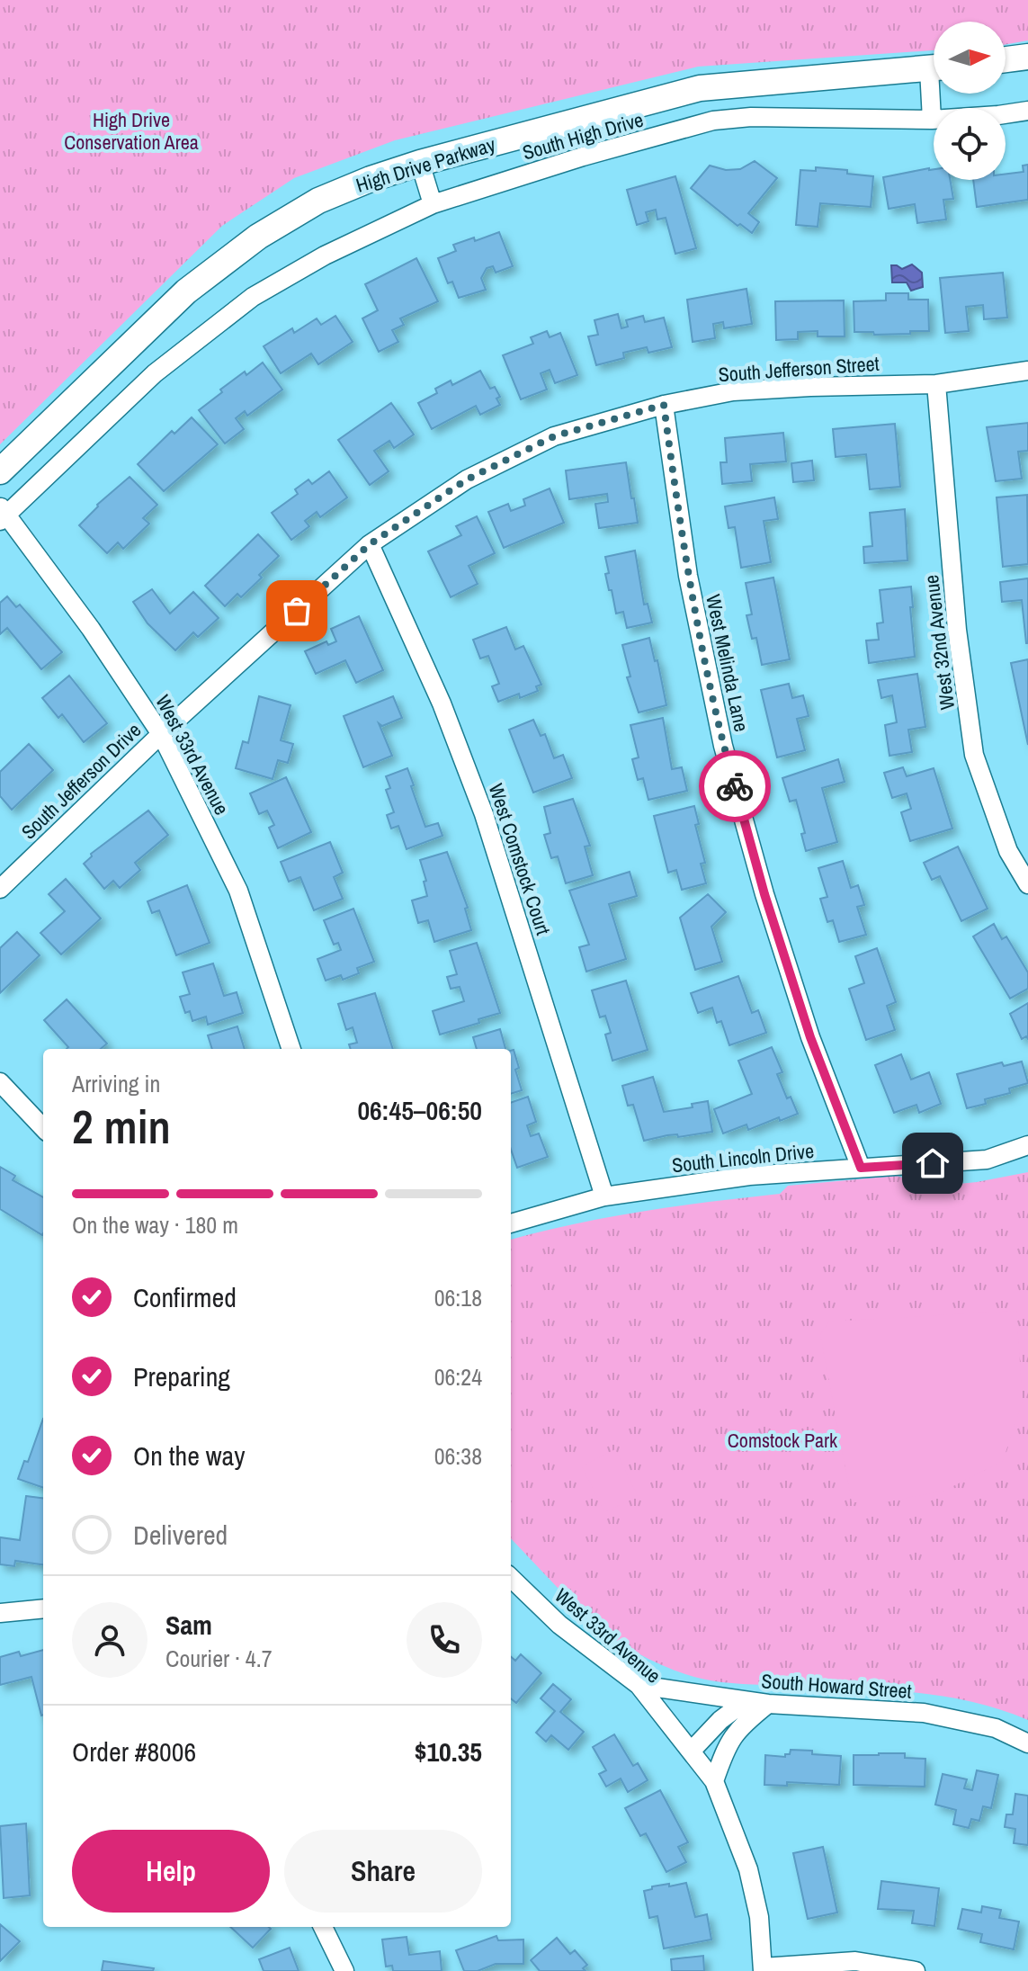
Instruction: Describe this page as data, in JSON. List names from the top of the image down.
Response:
{
  "streets": {
    "main road": ["High Drive Parkway"],
    "street": [
      "South High Drive",
      "South Jefferson Street",
      "West 32nd Avenue",
      "West Melinda Lane",
      "West 33rd Avenue",
      "South Jefferson Drive",
      "West Comstock Court",
      "South Lincoln Drive",
      "South Howard Street"
    ]
  },
  "crossings": [
    ["South High Drive", "West 33rd Avenue"],
    ["South Jefferson Street", "West 32nd Avenue"],
    ["South Jefferson Street", "West Melinda Lane"],
    ["South Jefferson Street", "West 33rd Avenue"],
    ["South Jefferson Street", "South Jefferson Drive"],
    ["South Jefferson Street", "West Comstock Court"],
    ["West Melinda Lane", "South Lincoln Drive"],
    ["West 33rd Avenue", "South Jefferson Drive"],
    ["West 33rd Avenue", "South Howard Street"],
    ["West Comstock Court", "South Lincoln Drive"]
  ],
  "parks": ["High Drive Conservation Area", "Comstock Park"],
  "north": "right",
  "page": {
    "heading": ["2 min", "Arriving in", "06:45–06:50"],
    "panel": [
      "Sam",
      "Courier · 4.7",
      "Order #8006",
      "$10.35"
    ],
    "bar": "On the way · 180 m",
    "list": [
      ["Confirmed", "06:18"],
      ["Preparing", "06:24"],
      ["On the way", "06:38"],
      "Delivered"
    ],
    "buttons": ["Help", "Share"]
  }
}
